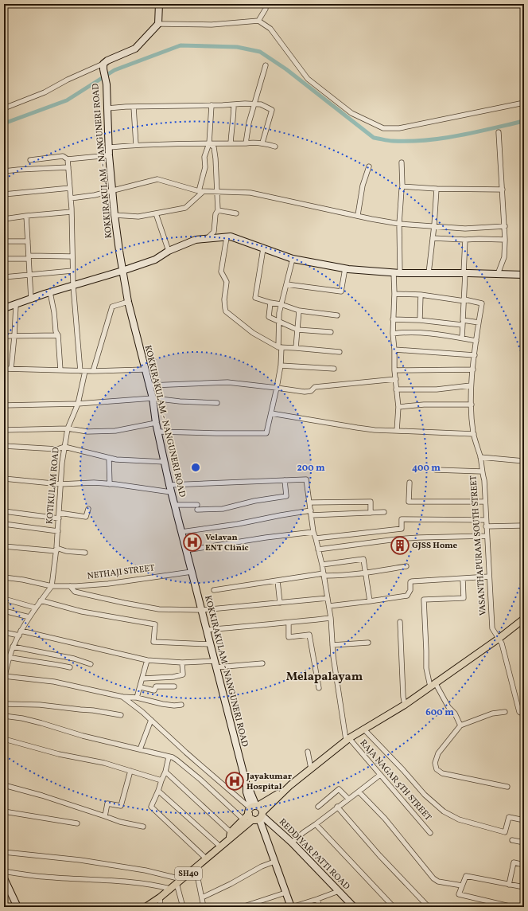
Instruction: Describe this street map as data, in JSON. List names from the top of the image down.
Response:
{
  "streets": {
    "main road": ["KOKKIRAKULAM - NANGUNERI ROAD", "REDDIYAR PATTI ROAD", "SH40"],
    "street": [
      "KOTIKULAM ROAD",
      "VASANTHAPURAM SOUTH STREET",
      "NETHAJI STREET",
      "RAJA NAGAR 5TH STREET"
    ]
  },
  "crossings": [
    ["KOKKIRAKULAM - NANGUNERI ROAD", "NETHAJI STREET"],
    ["KOKKIRAKULAM - NANGUNERI ROAD", "REDDIYAR PATTI ROAD"],
    ["KOKKIRAKULAM - NANGUNERI ROAD", "SH40"],
    ["KOTIKULAM ROAD", "NETHAJI STREET"],
    ["REDDIYAR PATTI ROAD", "SH40"]
  ],
  "districts": ["Melapalayam"],
  "places": {
    "hospital": ["Velavan ENT Clinic", "Jayakumar Hospital"],
    "building": ["GJSS Home"]
  },
  "rings": ["200 m", "400 m", "600 m"]
}
